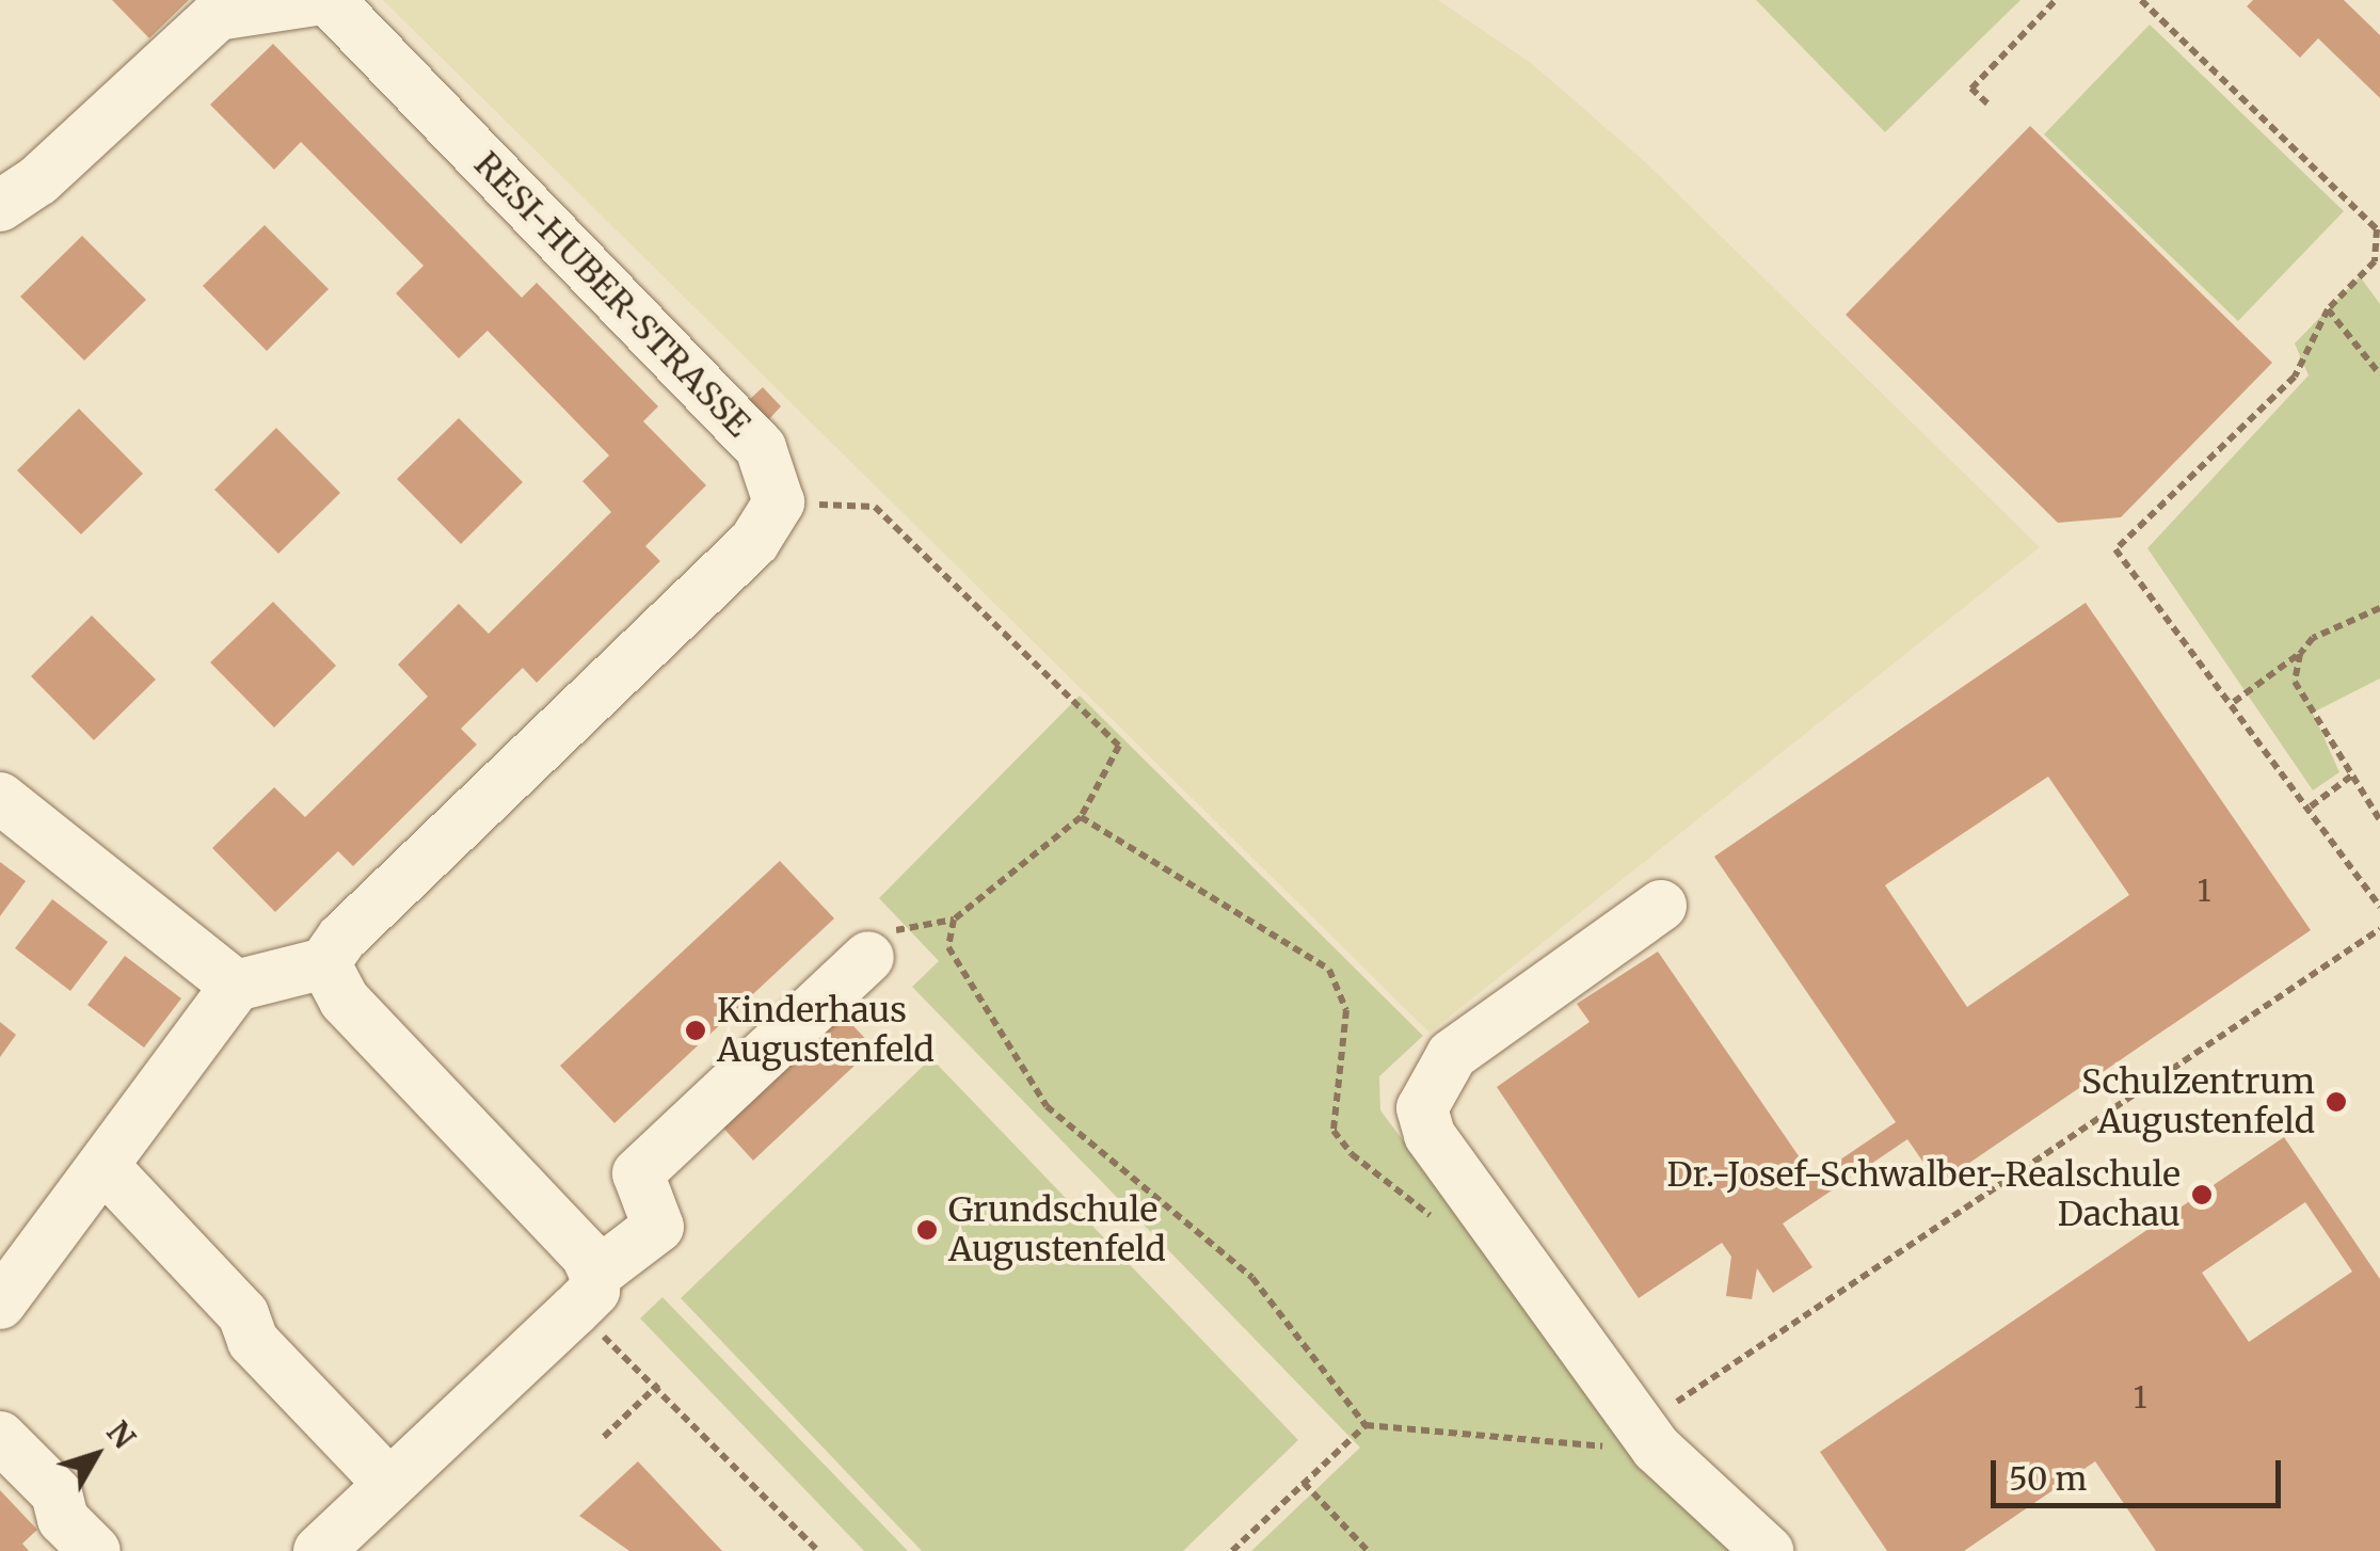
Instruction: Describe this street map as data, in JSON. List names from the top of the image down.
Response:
{
  "streets": {
    "street": ["RESI-HUBER-STRASSE"]
  },
  "places": [
    "Kinderhaus Augustenfeld",
    "Schulzentrum Augustenfeld",
    "Dr.-Josef-Schwalber-Realschule Dachau",
    "Grundschule Augustenfeld"
  ],
  "house_numbers": ["1", "1"],
  "scale_bar": "50 m",
  "north": "top right"
}
